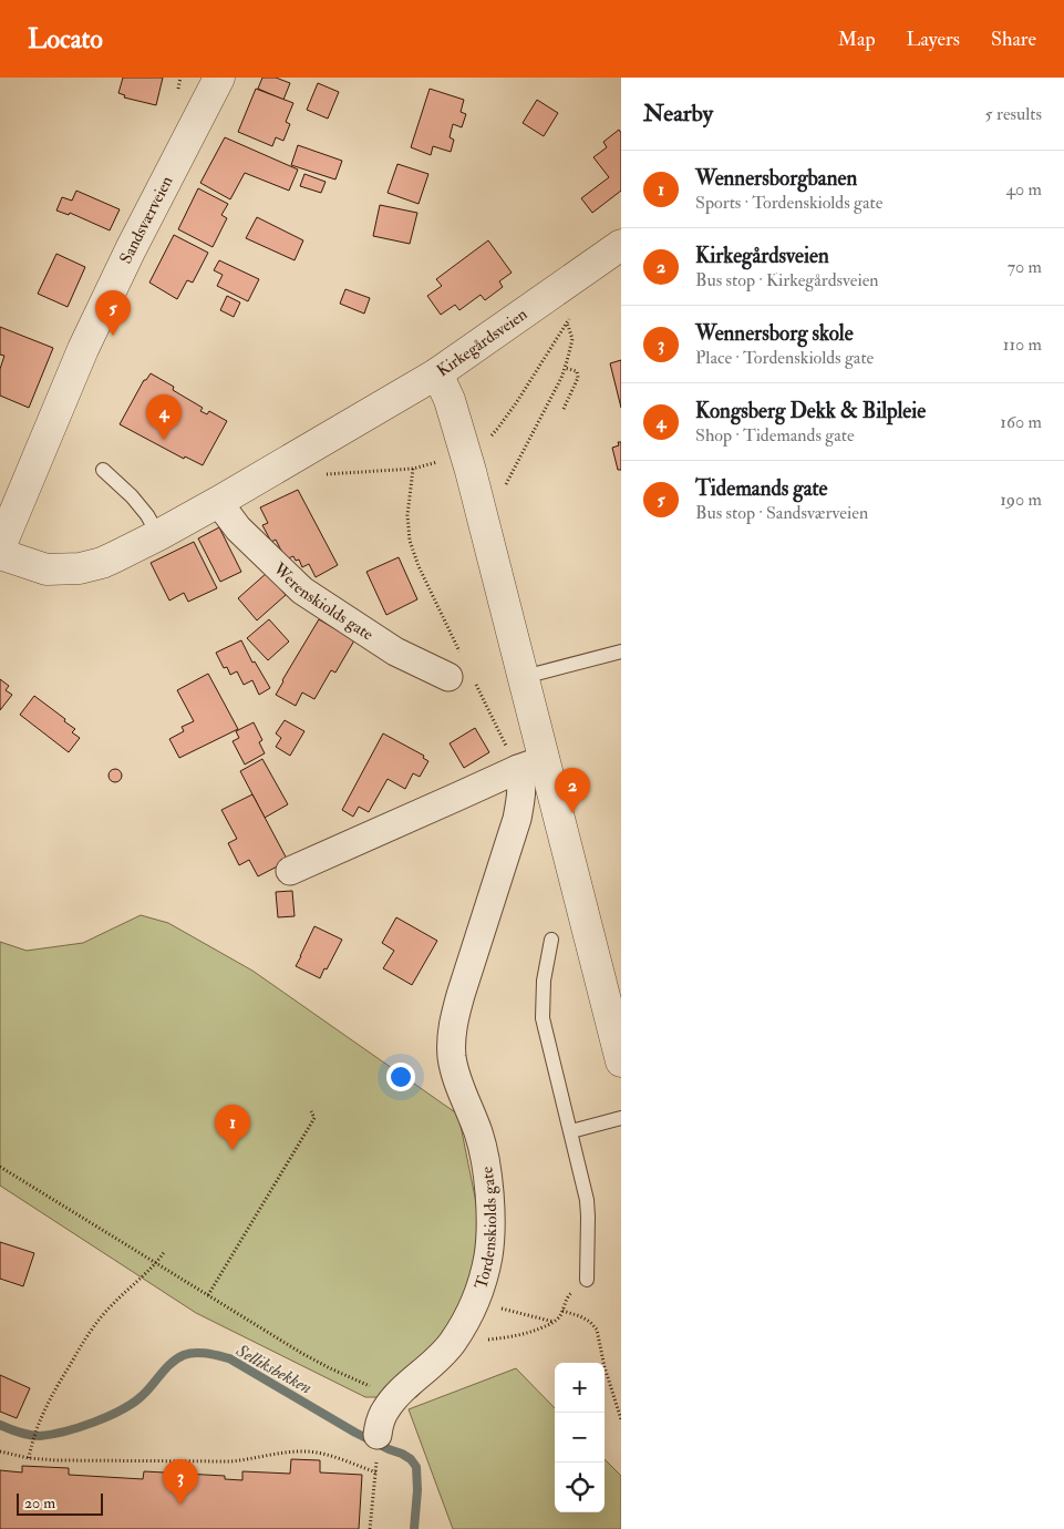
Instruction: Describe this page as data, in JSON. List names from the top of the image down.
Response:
{
  "streets": {
    "street": [
      "Sandsværveien",
      "Kirkegårdsveien",
      "Werenskiolds gate",
      "Tordenskiolds gate"
    ]
  },
  "crossings": [
    ["Kirkegårdsveien", "Tordenskiolds gate"]
  ],
  "water": ["Selliksbekken"],
  "scale_bar": "20 m",
  "page": {
    "header": "Locato",
    "nav": ["Map", "Layers", "Share"],
    "heading": ["Nearby", "5 results"],
    "list": [
      {
        "mark": "1",
        "name": "Wennersborgbanen",
        "note": "Sports · Tordenskiolds gate",
        "value": "40 m"
      },
      {
        "mark": "2",
        "name": "Kirkegårdsveien",
        "note": "Bus stop · Kirkegårdsveien",
        "value": "70 m"
      },
      {
        "mark": "3",
        "name": "Wennersborg skole",
        "note": "Place · Tordenskiolds gate",
        "value": "110 m"
      },
      {
        "mark": "4",
        "name": "Kongsberg Dekk & Bilpleie",
        "note": "Shop · Tidemands gate",
        "value": "160 m"
      },
      {
        "mark": "5",
        "name": "Tidemands gate",
        "note": "Bus stop · Sandsværveien",
        "value": "190 m"
      }
    ],
    "pins": [
      "5",
      "4",
      "2",
      "1",
      "3"
    ],
    "map_buttons": ["+", "−"],
    "scale": "20 m"
  }
}
